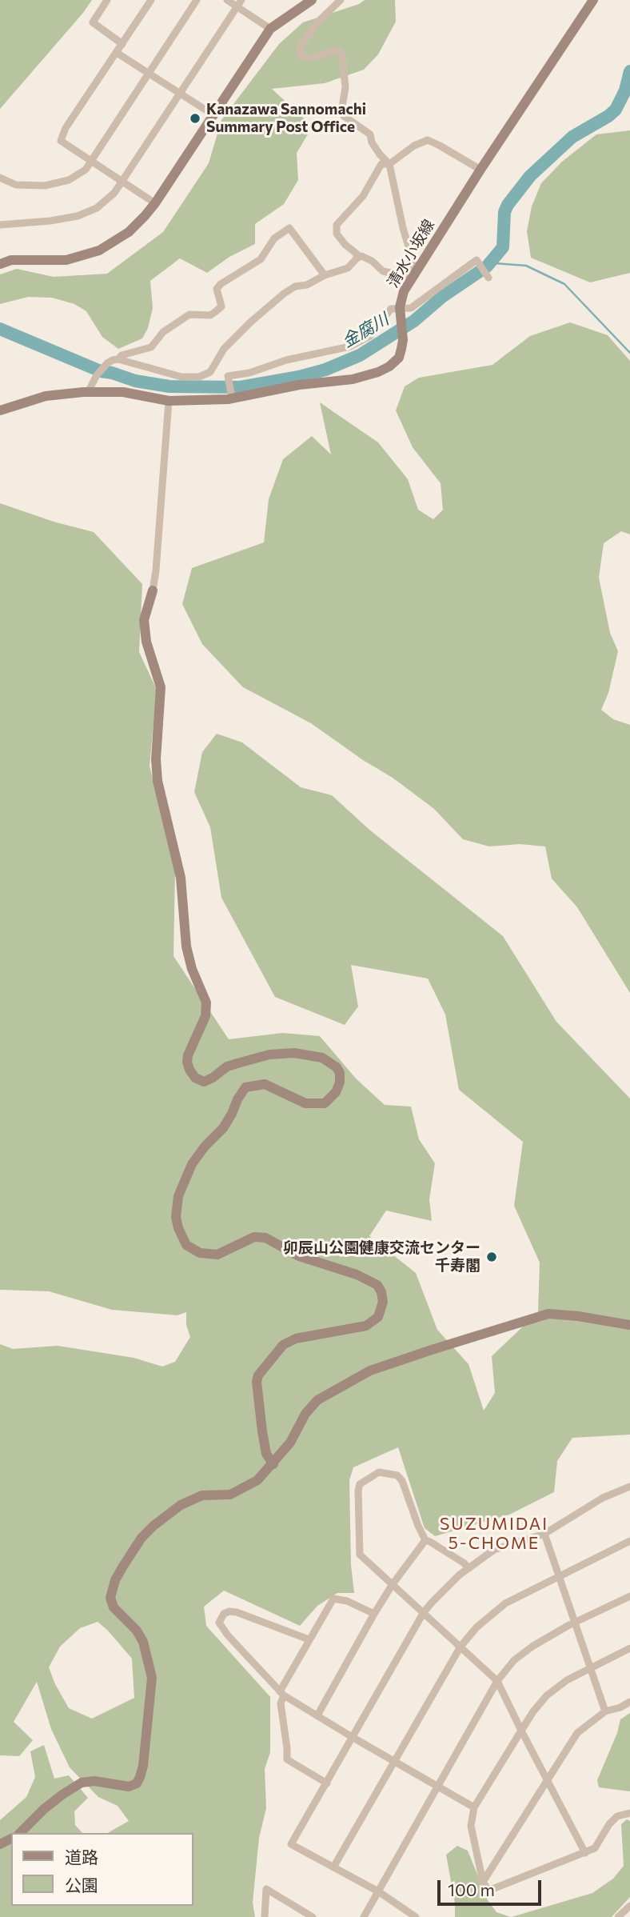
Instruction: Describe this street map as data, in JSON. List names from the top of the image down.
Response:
{
  "streets": {
    "street": ["清水小坂線"]
  },
  "districts": ["SUZUMIDAI 5-CHOME"],
  "water": ["金腐川"],
  "places": ["Kanazawa Sannomachi Summary Post Office", "卯辰山公園健康交流センター 千寿閣"],
  "legend": ["道路", "公園"],
  "scale_bar": "100 m"
}
